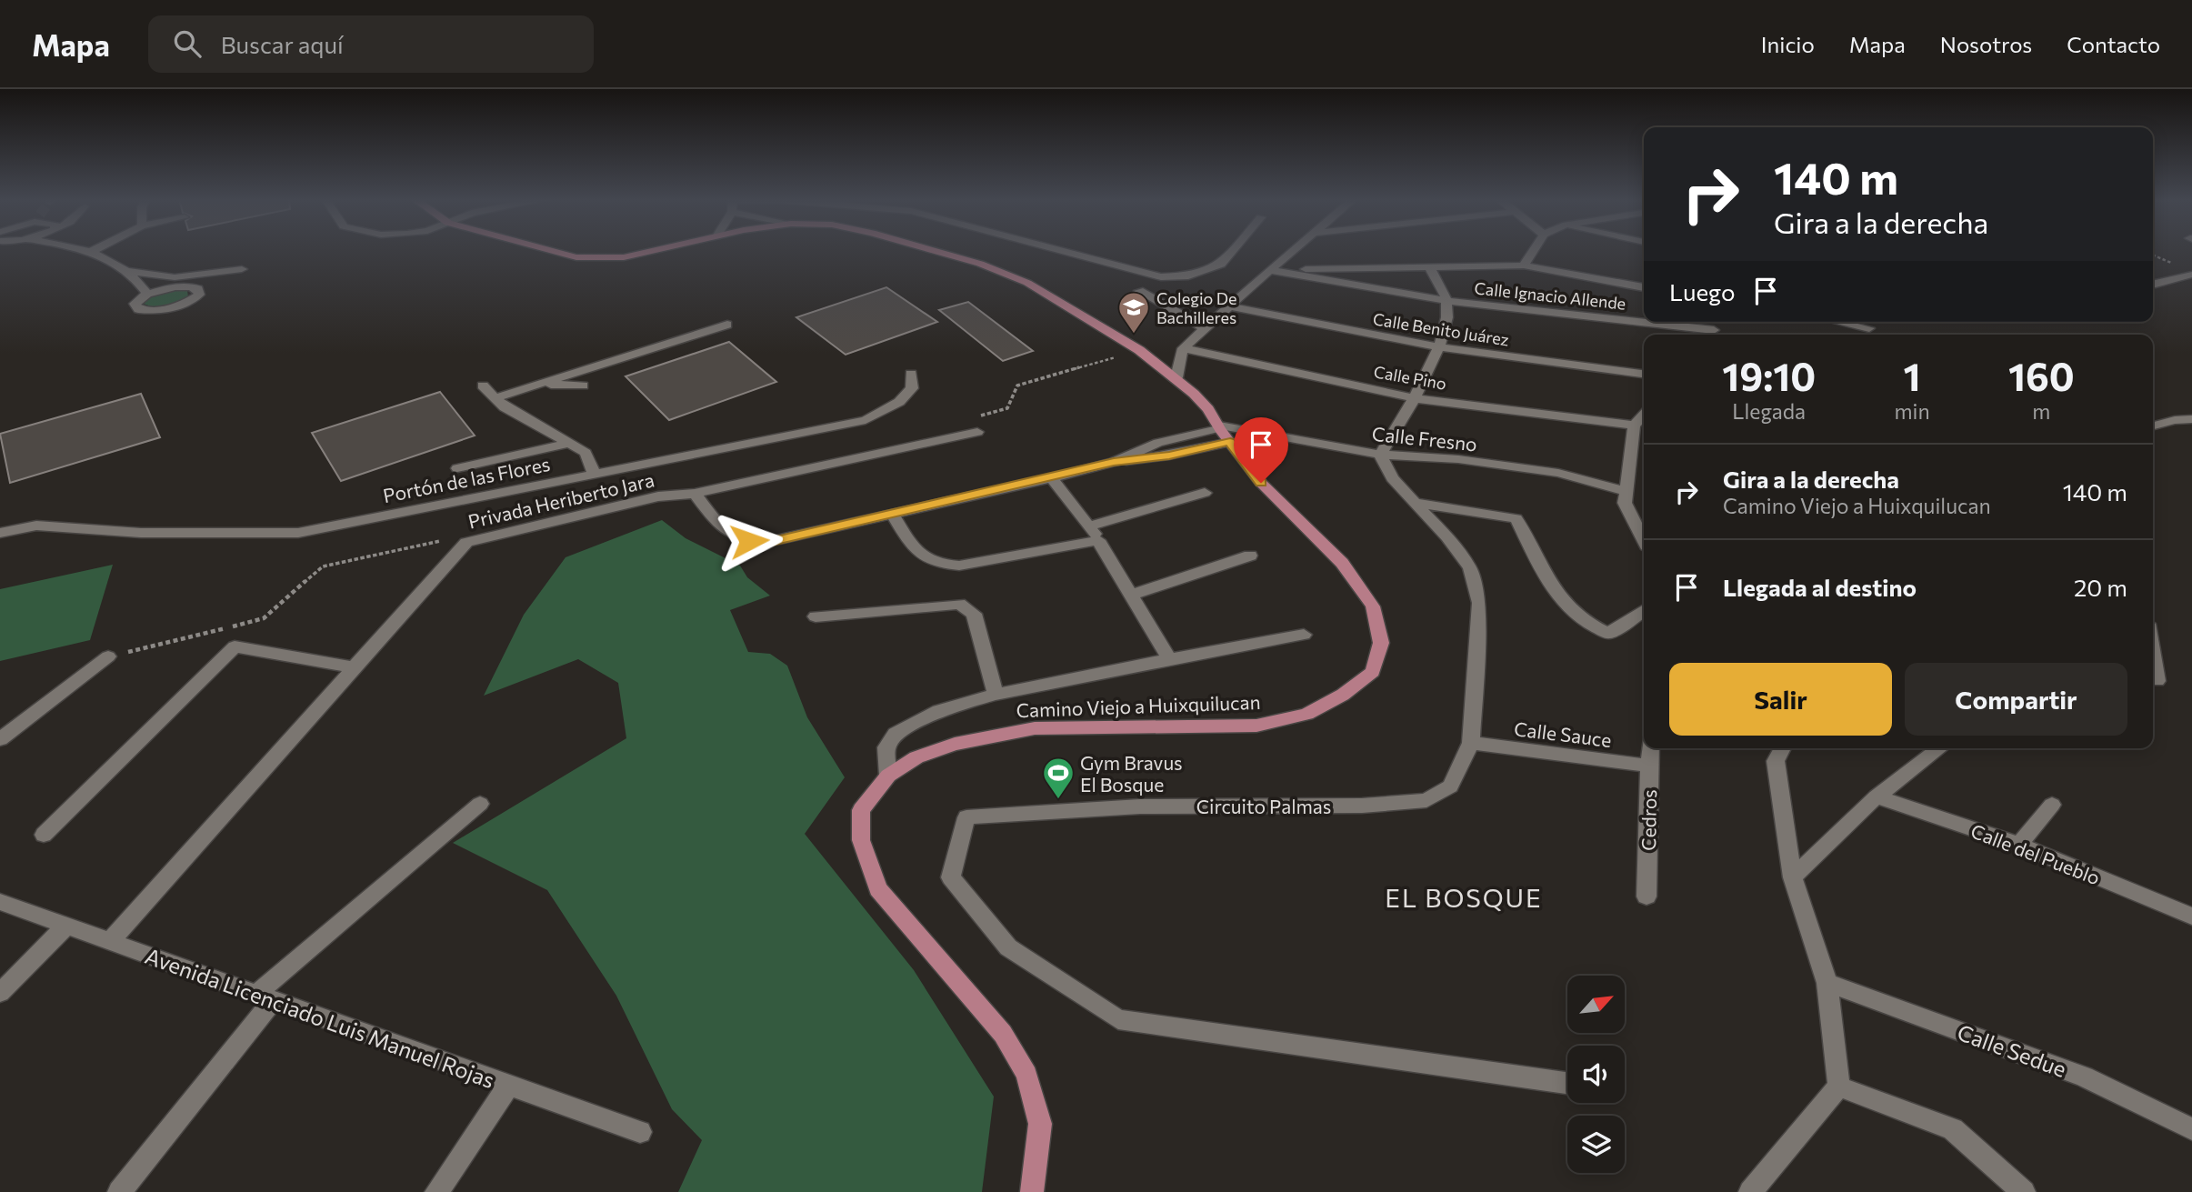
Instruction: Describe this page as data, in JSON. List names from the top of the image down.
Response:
{
  "streets": {
    "main road": ["Camino Viejo a Huixquilucan"],
    "street": [
      "Calle Ignacio Allende",
      "Calle Benito Juárez",
      "Calle Pino",
      "Calle Fresno",
      "Portón de las Flores",
      "Privada Heriberto Jara",
      "Calle Sauce",
      "Circuito Palmas",
      "Cedros",
      "Calle del Pueblo",
      "Avenida Licenciado Luis Manuel Rojas",
      "Calle Sedue"
    ]
  },
  "crossings": [
    ["Calle Fresno", "Camino Viejo a Huixquilucan"],
    ["Calle Fresno", "Circuito Palmas"],
    ["Privada Heriberto Jara", "Avenida Licenciado Luis Manuel Rojas"],
    ["Calle Sauce", "Circuito Palmas"],
    ["Calle Sauce", "Cedros"]
  ],
  "districts": ["EL BOSQUE"],
  "places": {
    "school or university": ["Colegio De Bachilleres"],
    "sports": ["Gym Bravus El Bosque"]
  },
  "north": "top right",
  "page": {
    "header": "Mapa",
    "search": "Buscar aquí",
    "nav": [
      "Inicio",
      "Mapa",
      "Nosotros",
      "Contacto"
    ],
    "turn": ["140 m", "Gira a la derecha"],
    "then": "Luego",
    "eta": [
      "19:10",
      "Llegada",
      "1",
      "min",
      "160",
      "m"
    ],
    "list": [
      {
        "name": "Gira a la derecha",
        "note": "Camino Viejo a Huixquilucan",
        "value": "140 m"
      },
      {
        "name": "Llegada al destino",
        "value": "20 m"
      }
    ],
    "buttons": ["Salir", "Compartir"]
  }
}
